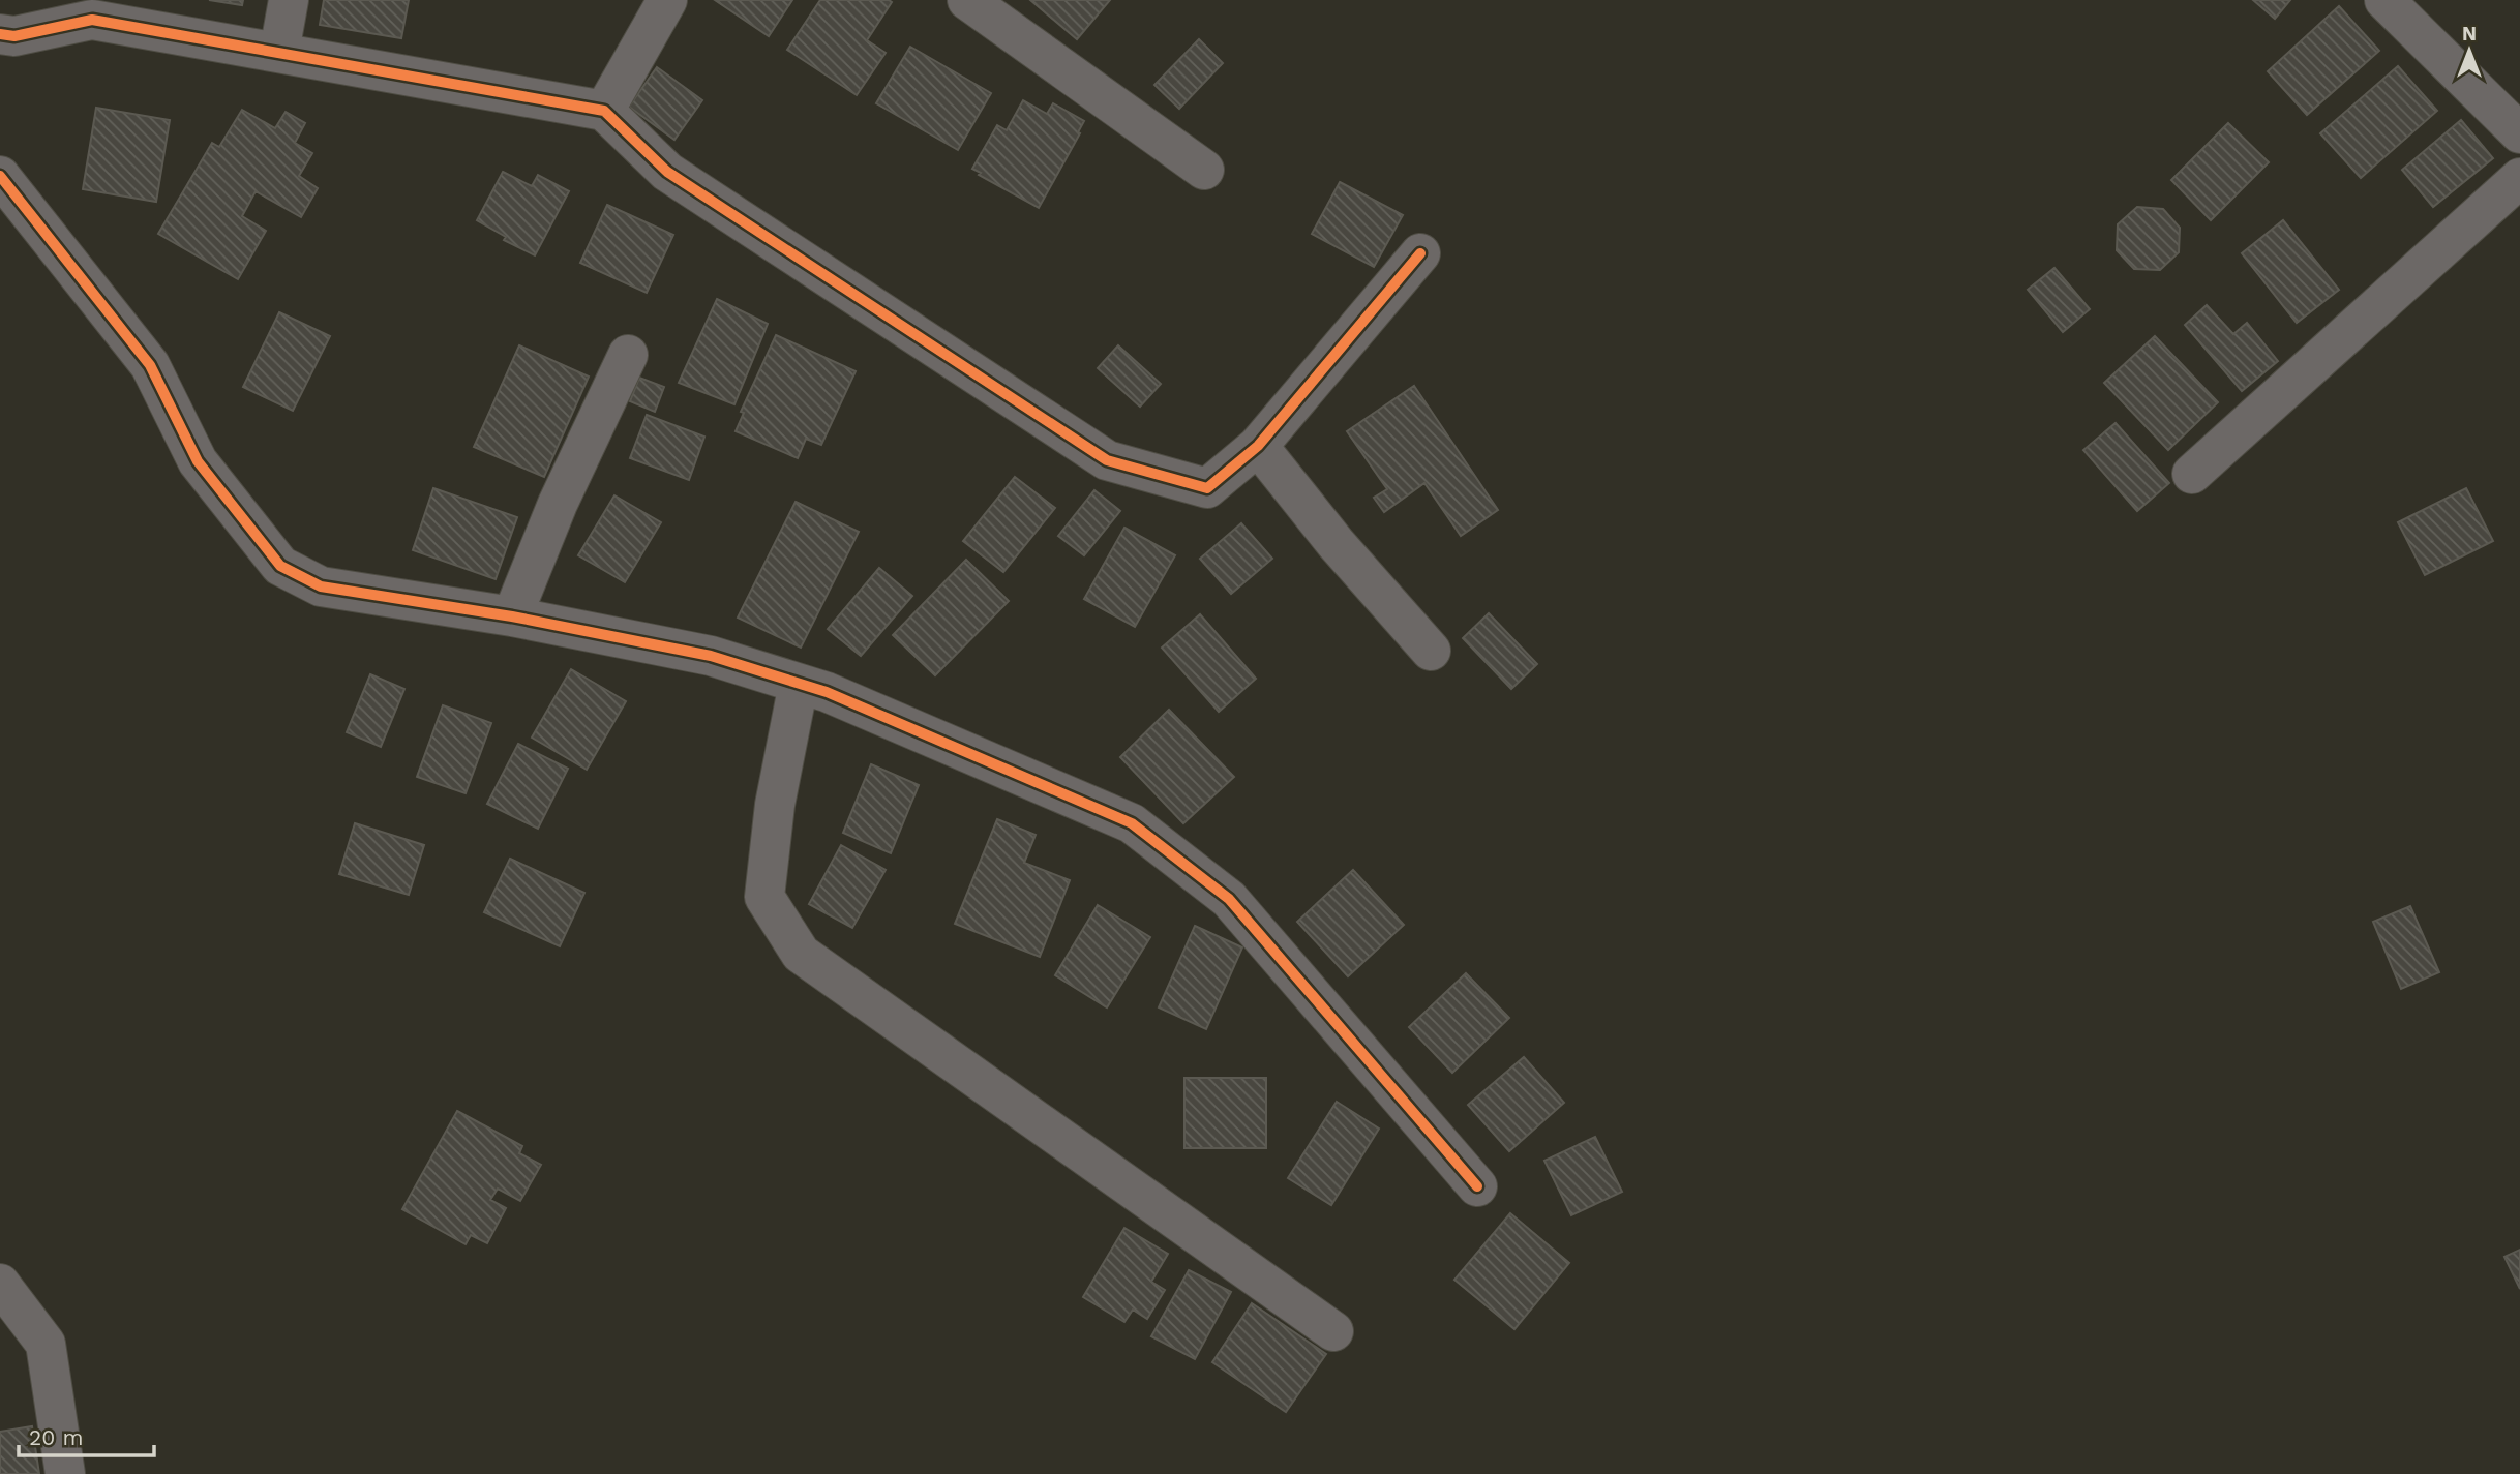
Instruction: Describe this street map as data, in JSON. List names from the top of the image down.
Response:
{
  "scale_bar": "20 m",
  "north": "top"
}
